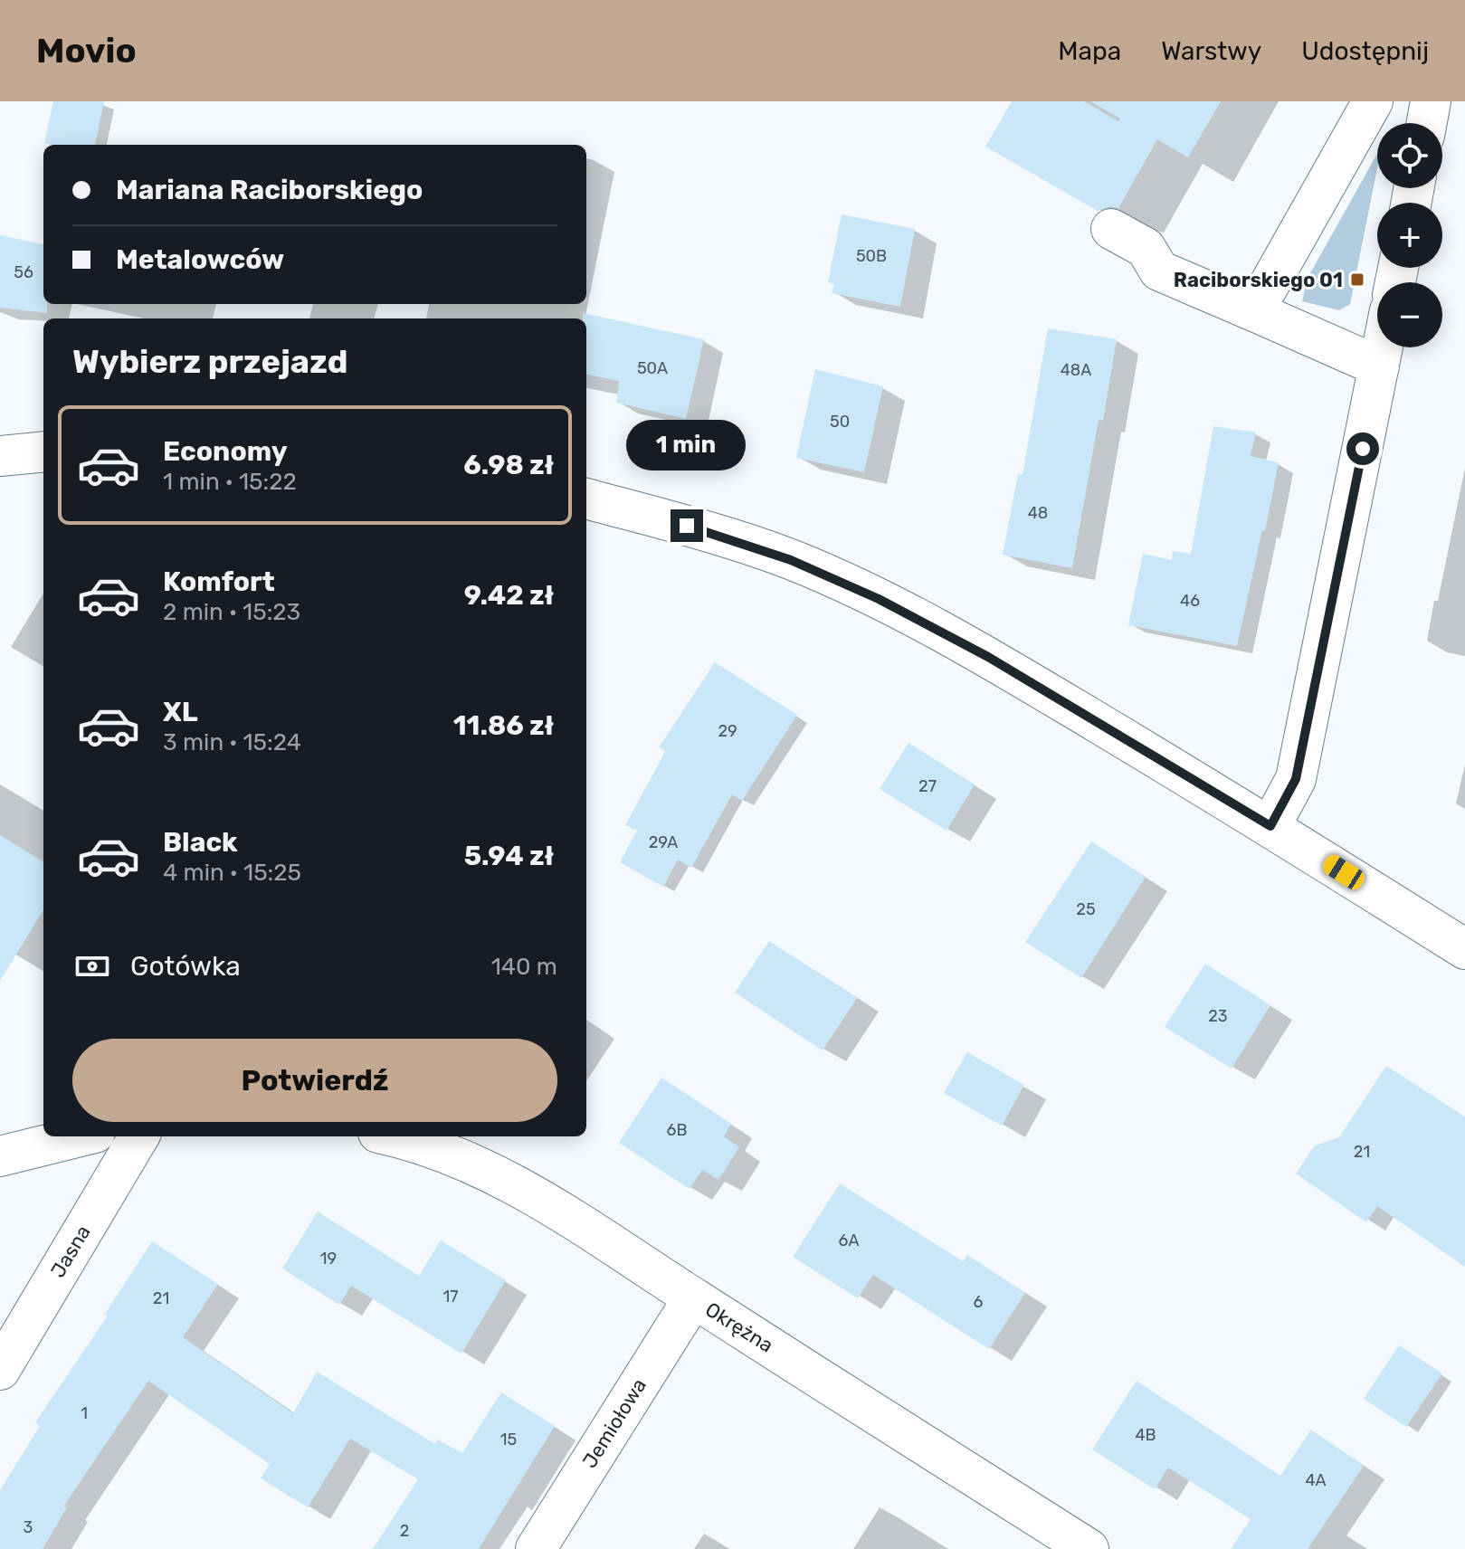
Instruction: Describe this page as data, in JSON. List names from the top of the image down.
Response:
{
  "streets": {
    "street": ["Jasna", "Okrężna", "Jemiołowa"]
  },
  "crossings": [
    ["Okrężna", "Jemiołowa"]
  ],
  "places": {
    "transit": ["Raciborskiego 01"]
  },
  "house_numbers": [
    "50B",
    "56",
    "50A",
    "48A",
    "50",
    "48",
    "46",
    "29",
    "27",
    "29A",
    "25",
    "23",
    "6B",
    "21",
    "6A",
    "19",
    "17",
    "21",
    "6",
    "1",
    "4B",
    "15",
    "4A",
    "3",
    "2"
  ],
  "page": {
    "header": "Movio",
    "nav": ["Mapa", "Warstwy", "Udostępnij"],
    "map_buttons": ["+", "−"],
    "banner": ["Mariana Raciborskiego", "Metalowców"],
    "heading": "Wybierz przejazd",
    "list": [
      {
        "name": "Economy",
        "note": "1 min · 15:22",
        "value": "6.98 zł"
      },
      {
        "name": "Komfort",
        "note": "2 min · 15:23",
        "value": "9.42 zł"
      },
      {
        "name": "XL",
        "note": "3 min · 15:24",
        "value": "11.86 zł"
      },
      {
        "name": "Black",
        "note": "4 min · 15:25",
        "value": "5.94 zł"
      }
    ],
    "bubble": "1 min",
    "pay": ["Gotówka", "140 m"],
    "buttons": "Potwierdź"
  }
}
